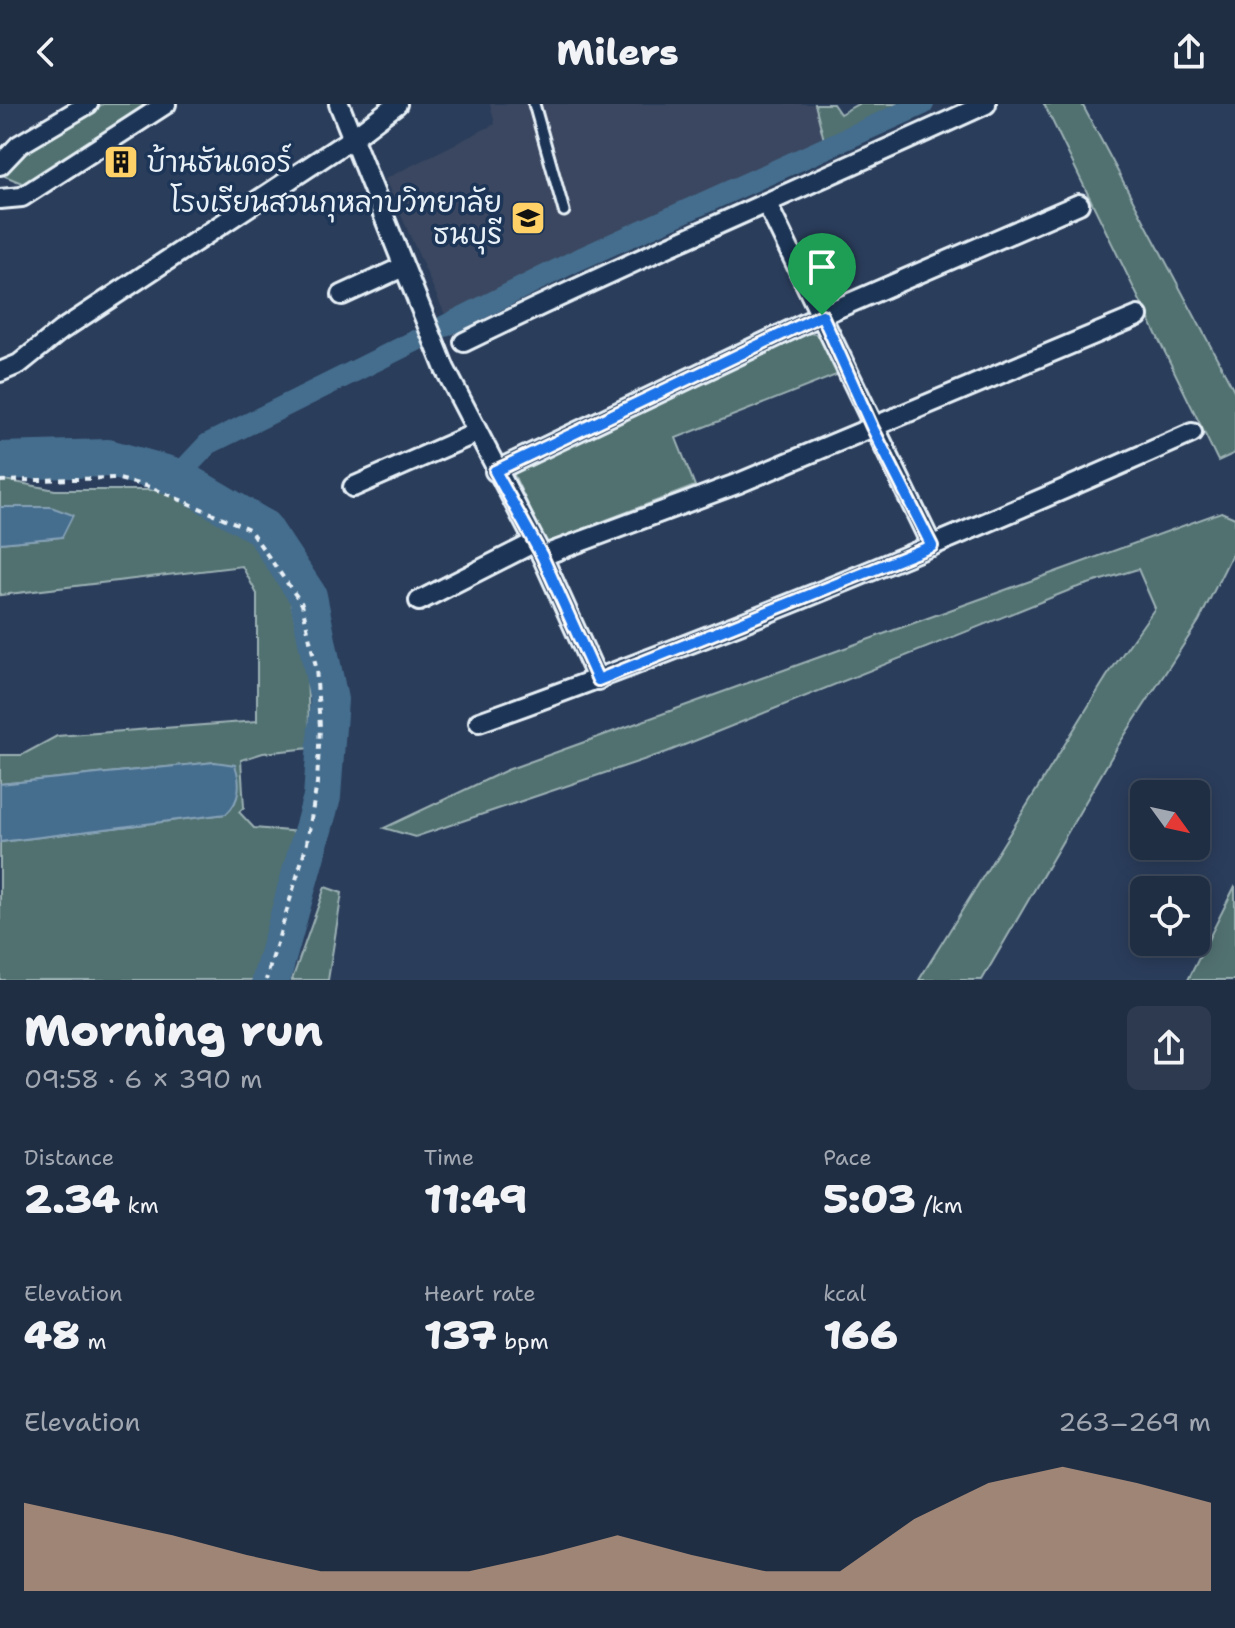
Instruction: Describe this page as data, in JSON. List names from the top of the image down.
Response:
{
  "places": {
    "building": ["บ้านธันเดอร์"],
    "school or university": ["โรงเรียนสวนกุหลาบวิทยาลัย ธนบุรี"]
  },
  "north": "bottom right",
  "page": {
    "header": "Milers",
    "heading": ["Morning run", "09:58 · 6 × 390 m"],
    "stats": [
      ["Distance", "2.34 km"],
      ["Time", "11:49"],
      ["Pace", "5:03 /km"],
      ["Elevation", "48 m"],
      ["Heart rate", "137 bpm"],
      ["kcal", "166"]
    ],
    "chart": ["Elevation", "263–269 m"]
  }
}
